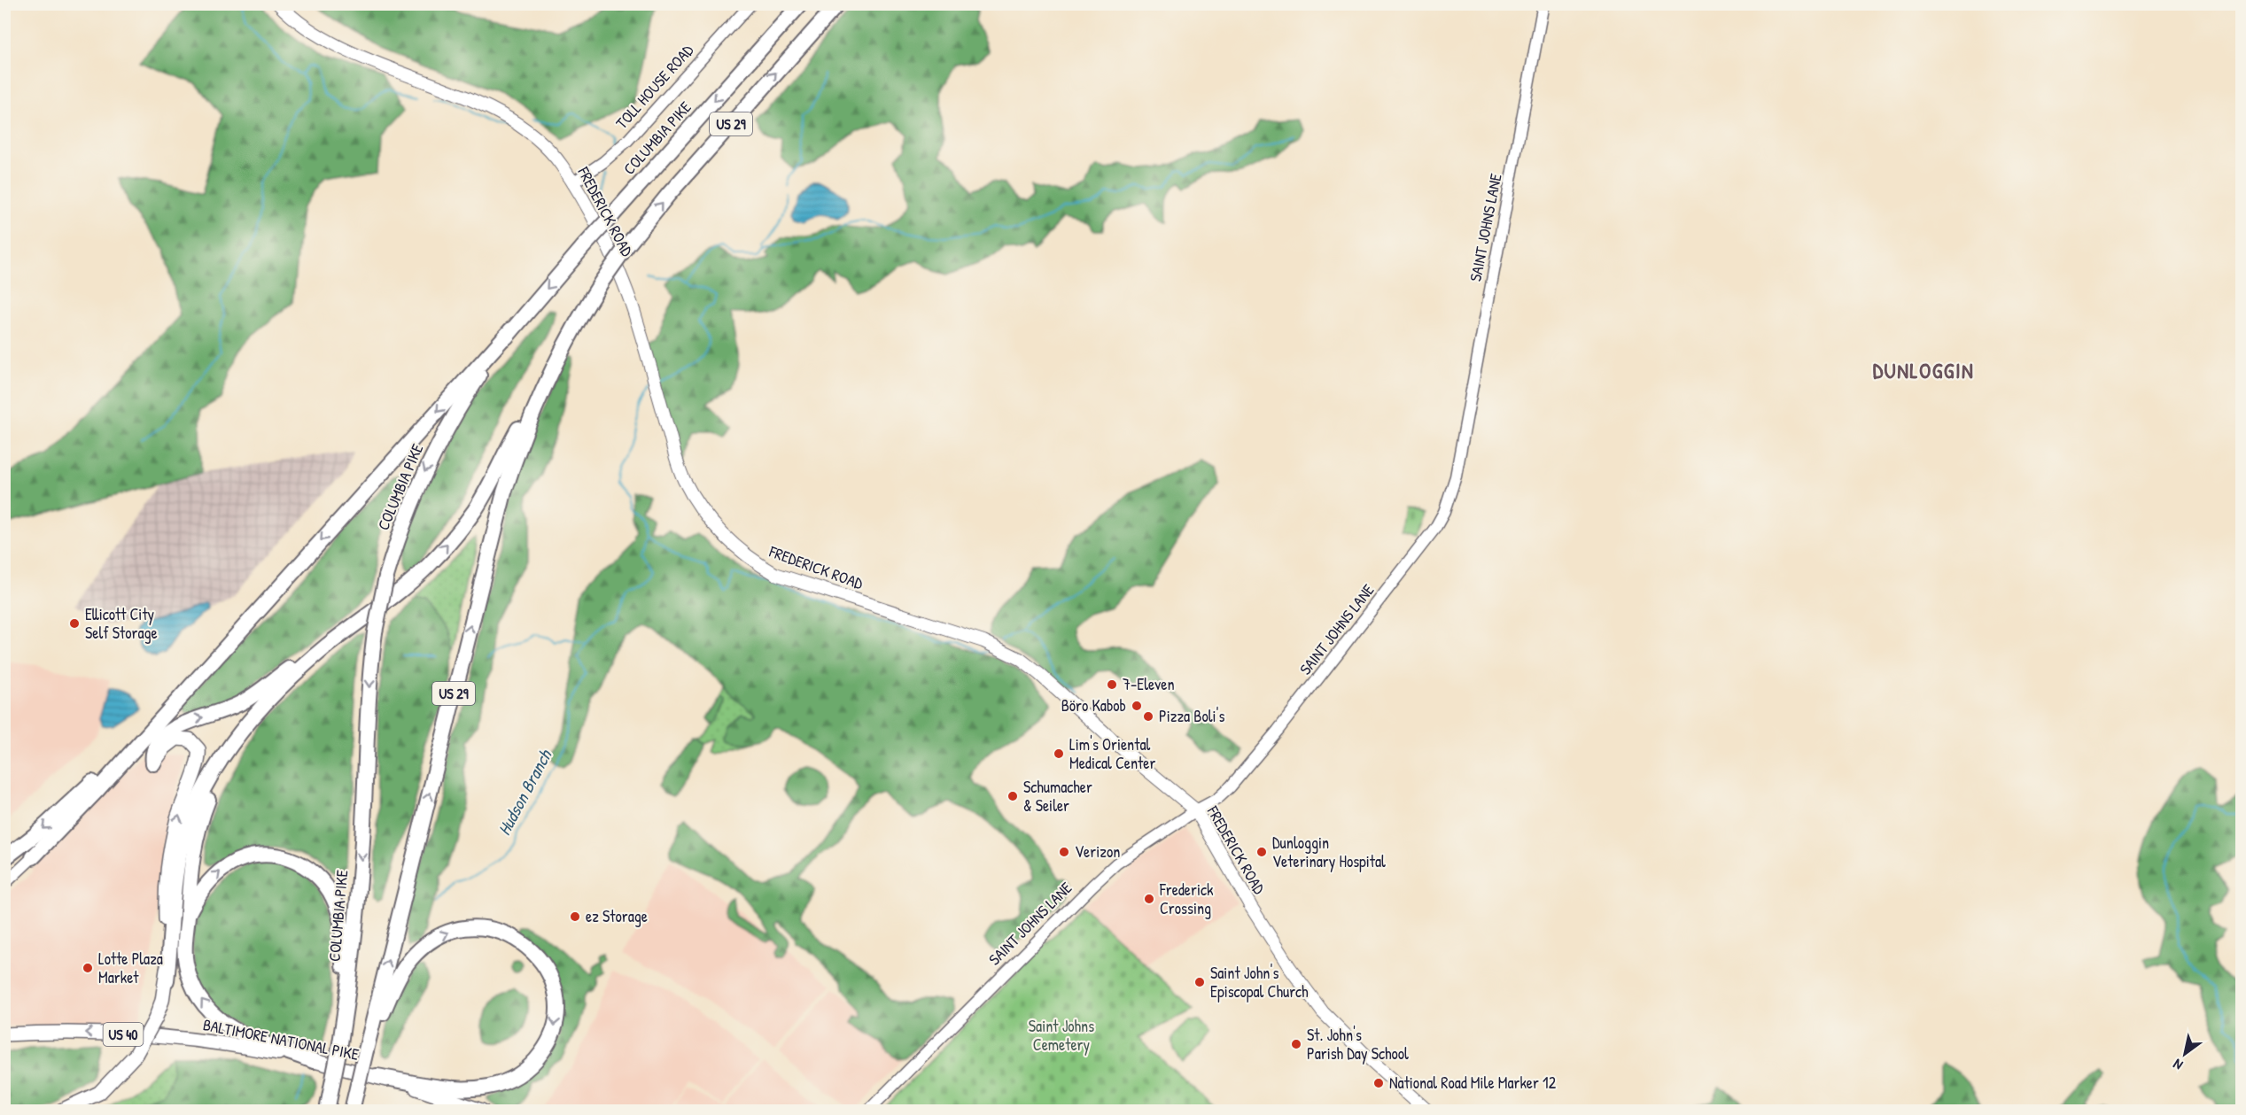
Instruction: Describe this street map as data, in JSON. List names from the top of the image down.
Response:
{
  "streets": {
    "highway": ["US 29", "COLUMBIA PIKE"],
    "main road": ["FREDERICK ROAD", "US 40", "BALTIMORE NATIONAL PIKE"],
    "street": ["TOLL HOUSE ROAD", "SAINT JOHNS LANE"]
  },
  "crossings": [
    ["TOLL HOUSE ROAD", "FREDERICK ROAD"],
    ["FREDERICK ROAD", "SAINT JOHNS LANE"]
  ],
  "one_way": ["BALTIMORE NATIONAL PIKE"],
  "districts": ["DUNLOGGIN"],
  "water": ["Hudson Branch"],
  "parks": ["Saint Johns Cemetery"],
  "places": [
    "Ellicott City Self Storage",
    "7-Eleven",
    "Böro Kabob",
    "Pizza Boli's",
    "Lim's Oriental Medical Center",
    "Schumacher & Seiler",
    "Verizon",
    "Dunloggin Veterinary Hospital",
    "Frederick Crossing",
    "ez Storage",
    "Lotte Plaza Market",
    "Saint John's Episcopal Church",
    "St. John's Parish Day School",
    "National Road Mile Marker 12"
  ],
  "north": "bottom left"
}
